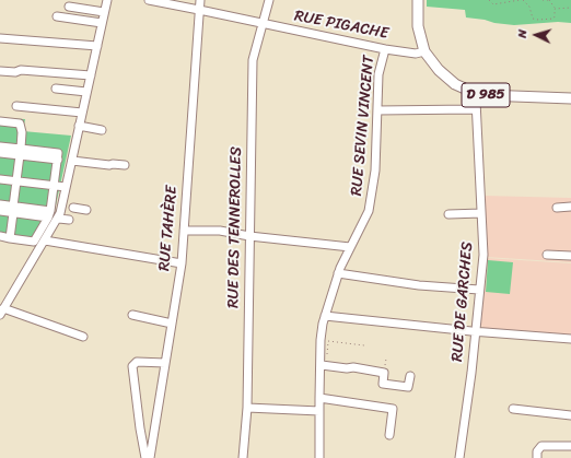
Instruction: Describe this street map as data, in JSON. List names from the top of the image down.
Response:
{
  "streets": {
    "main road": ["D 985"],
    "street": [
      "RUE PIGACHE",
      "RUE SEVIN VINCENT",
      "RUE DES TENNEROLLES",
      "RUE TAHÈRE",
      "RUE DE GARCHES"
    ]
  },
  "crossings": [
    ["RUE PIGACHE", "D 985"],
    ["RUE PIGACHE", "RUE SEVIN VINCENT"],
    ["RUE PIGACHE", "RUE DES TENNEROLLES"],
    ["RUE PIGACHE", "RUE TAHÈRE"],
    ["D 985", "RUE DE GARCHES"]
  ],
  "north": "left"
}
